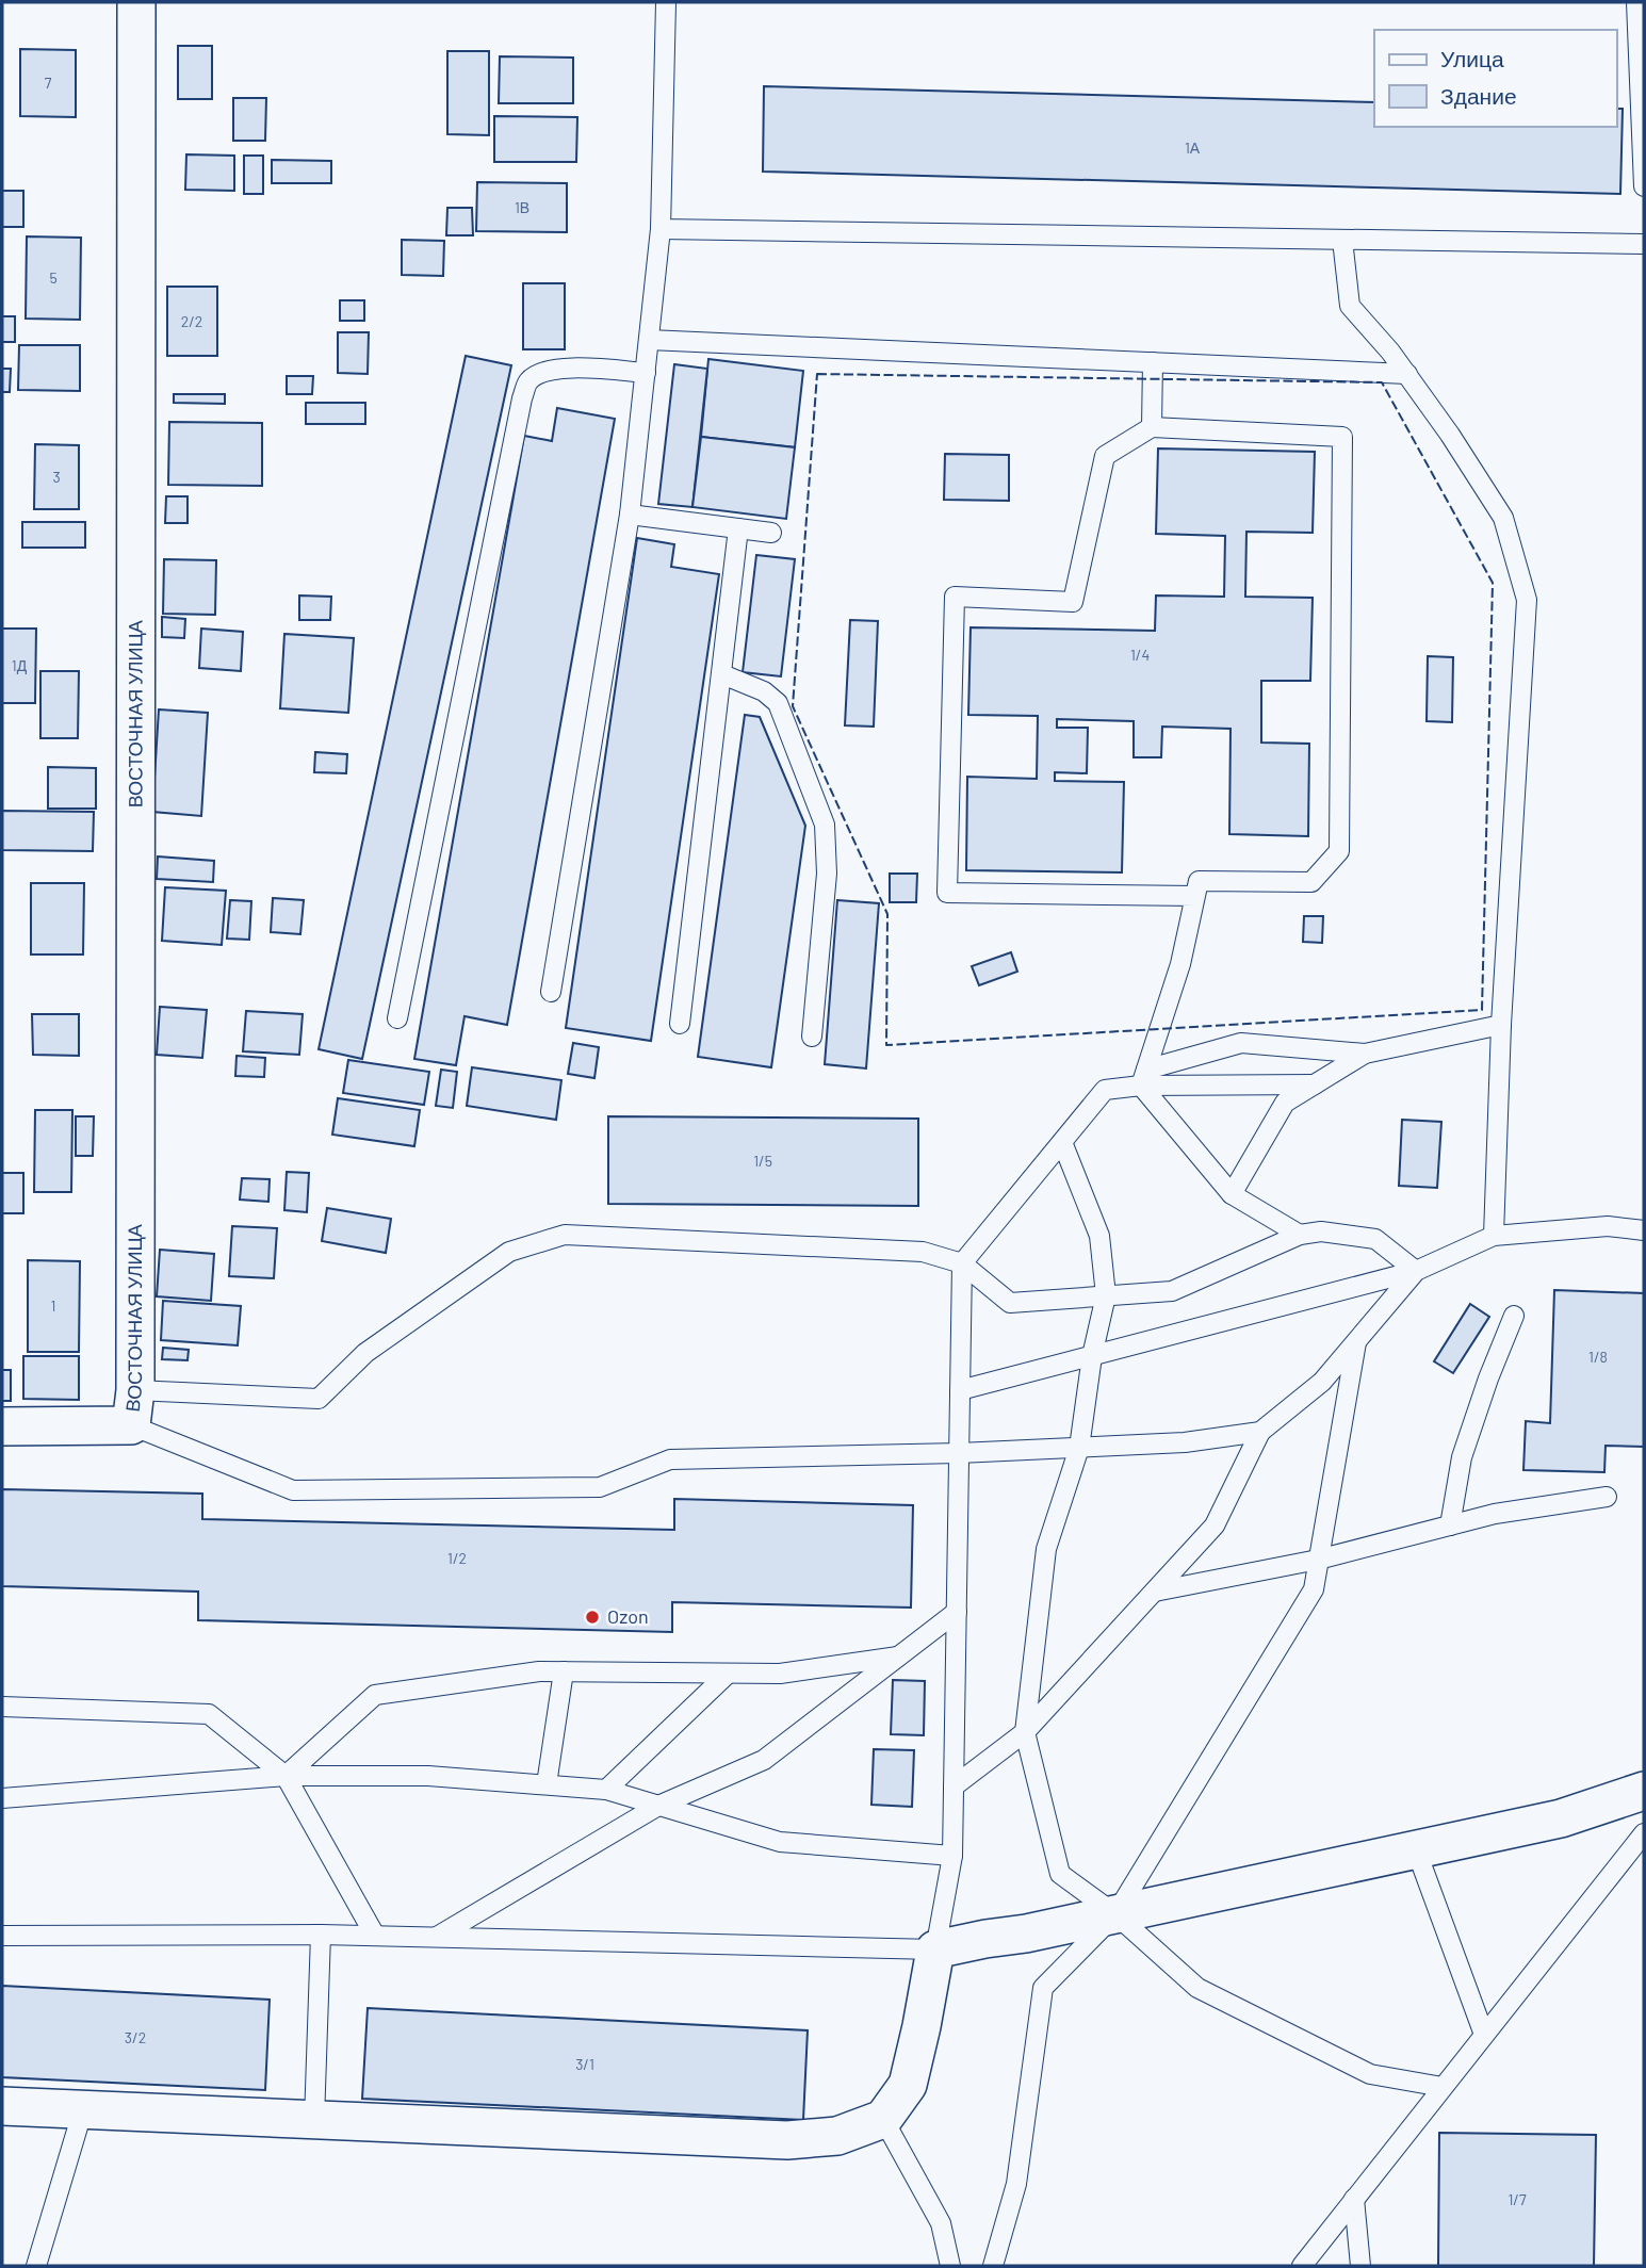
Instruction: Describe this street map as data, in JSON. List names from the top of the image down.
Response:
{
  "streets": {
    "street": ["ВОСТОЧНАЯ УЛИЦА"]
  },
  "places": ["Ozon"],
  "house_numbers": [
    "7",
    "1А",
    "1В",
    "5",
    "2/2",
    "3",
    "1/4",
    "1Д",
    "1/5",
    "1",
    "1/8",
    "1/2",
    "3/2",
    "3/1",
    "1/7"
  ],
  "legend": ["Улица", "Здание"]
}
